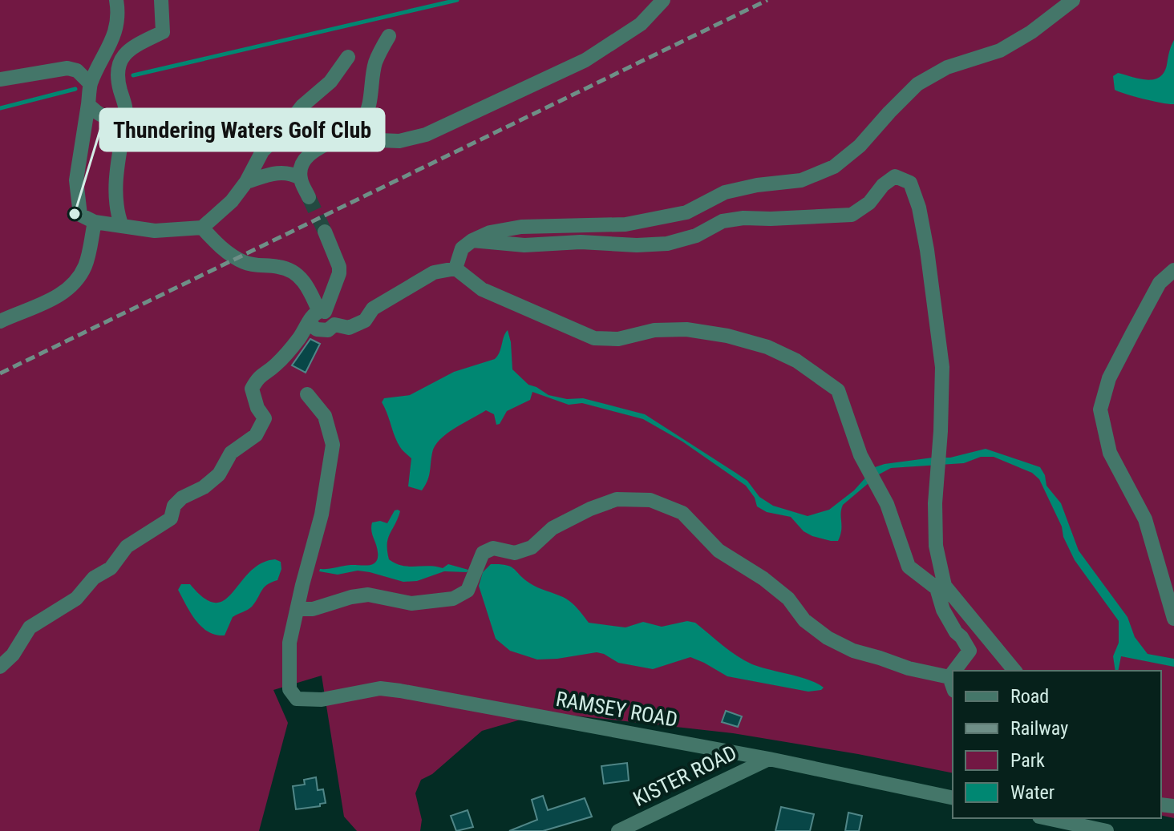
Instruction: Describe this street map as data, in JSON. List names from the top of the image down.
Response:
{
  "streets": {
    "street": ["RAMSEY ROAD", "KISTER ROAD"]
  },
  "crossings": [
    ["RAMSEY ROAD", "KISTER ROAD"]
  ],
  "places": ["Thundering Waters Golf Club"],
  "legend": [
    "Road",
    "Railway",
    "Park",
    "Water"
  ]
}
